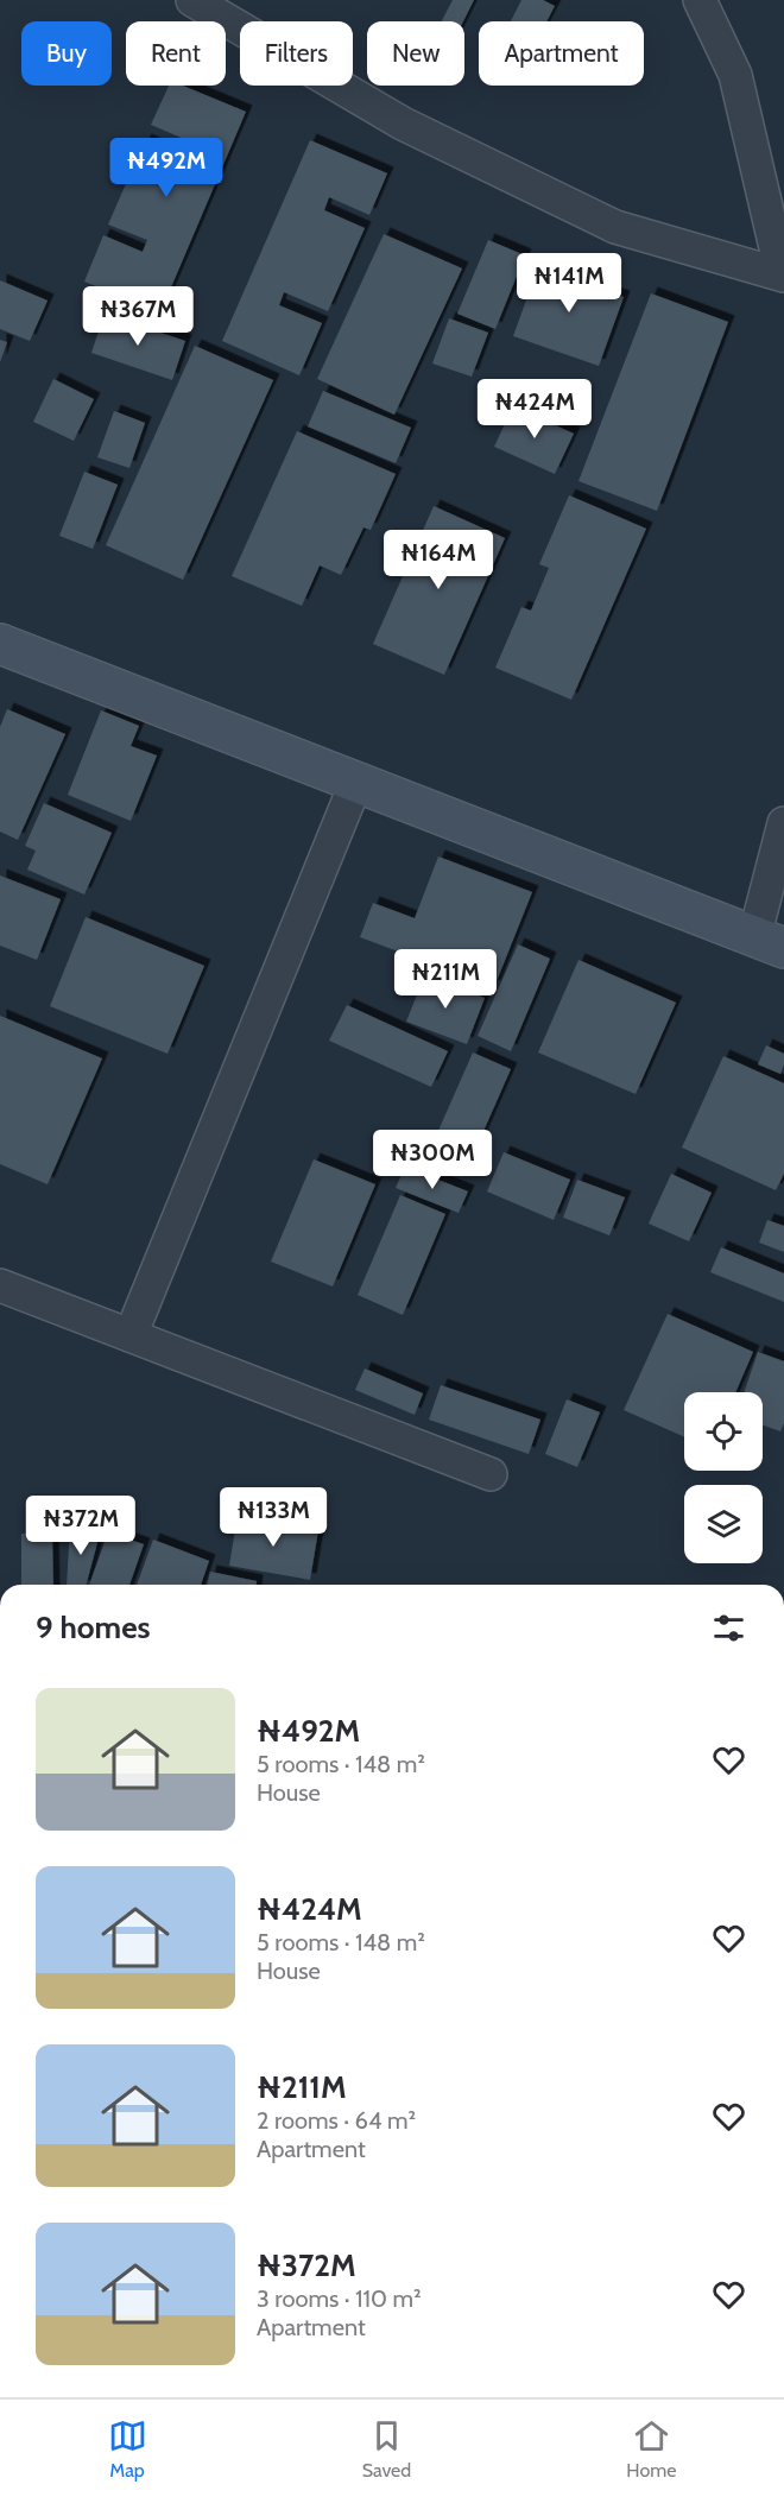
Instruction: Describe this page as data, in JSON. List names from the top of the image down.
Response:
{
  "page": {
    "chip": [
      "Buy",
      "Rent",
      "Filters",
      "New",
      "Apartment"
    ],
    "price": [
      "₦492M",
      "₦141M",
      "₦367M",
      "₦424M",
      "₦164M",
      "₦211M",
      "₦300M",
      "₦133M",
      "₦372M"
    ],
    "heading": "9 homes",
    "list": [
      {
        "name": "₦492M",
        "note": "5 rooms · 148 m² · House"
      },
      {
        "name": "₦424M",
        "note": "5 rooms · 148 m² · House"
      },
      {
        "name": "₦211M",
        "note": "2 rooms · 64 m² · Apartment"
      },
      {
        "name": "₦372M",
        "note": "3 rooms · 110 m² · Apartment"
      }
    ],
    "tabs": ["Map", "Saved", "Home"]
  }
}
